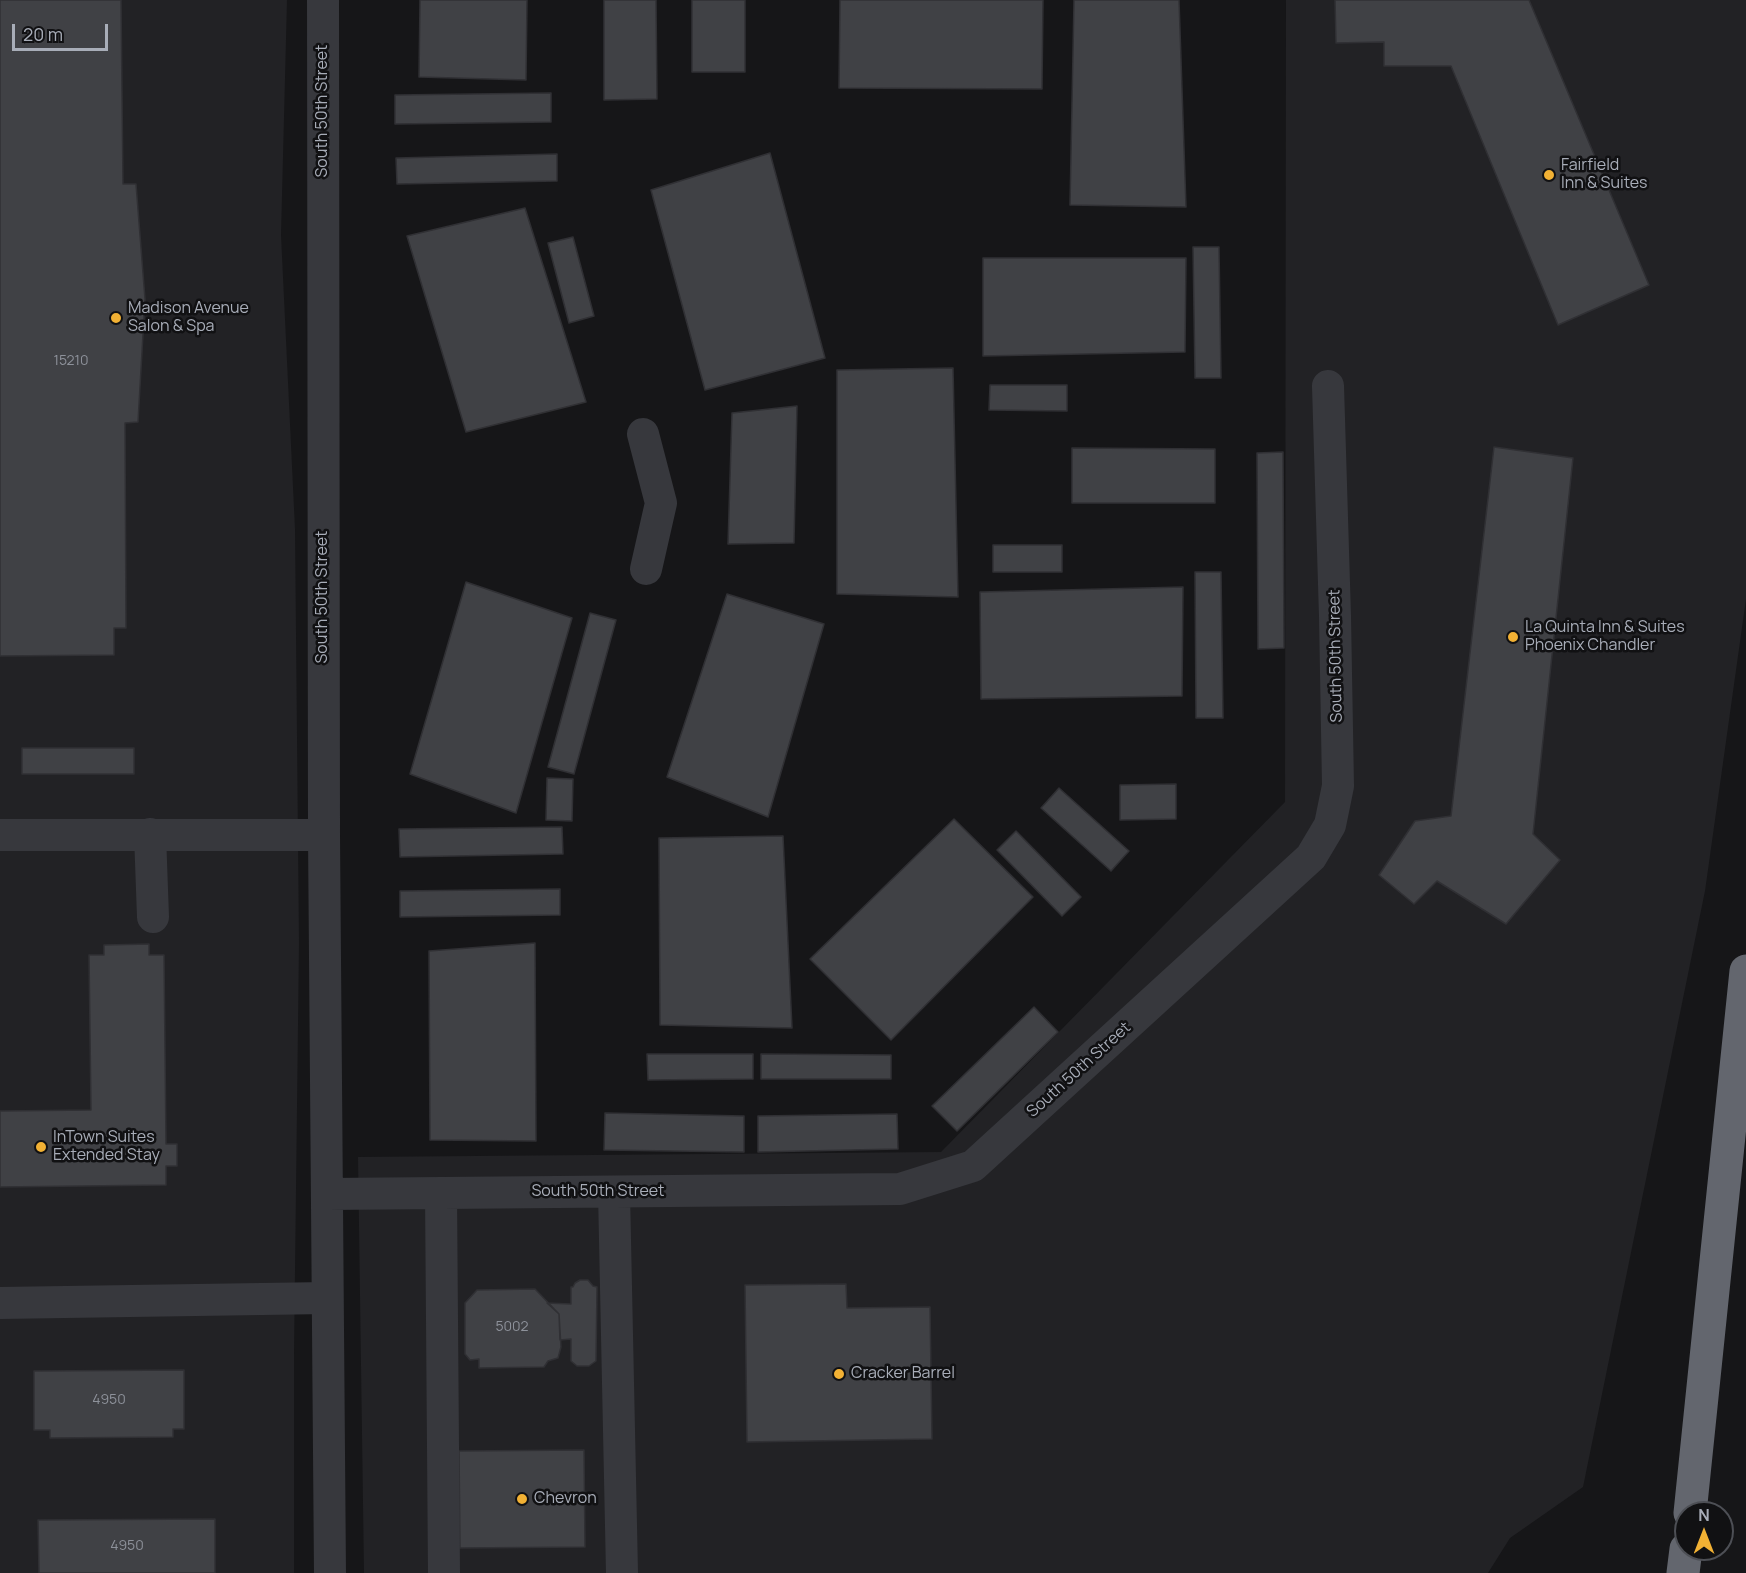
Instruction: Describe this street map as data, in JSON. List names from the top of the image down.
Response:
{
  "streets": {
    "street": ["South 50th Street"]
  },
  "places": [
    "Fairfield Inn & Suites",
    "Madison Avenue Salon & Spa",
    "La Quinta Inn & Suites Phoenix Chandler",
    "InTown Suites Extended Stay",
    "Cracker Barrel",
    "Chevron"
  ],
  "house_numbers": [
    "15210",
    "5002",
    "4950",
    "4950"
  ],
  "scale_bar": "20 m",
  "north": "top"
}
